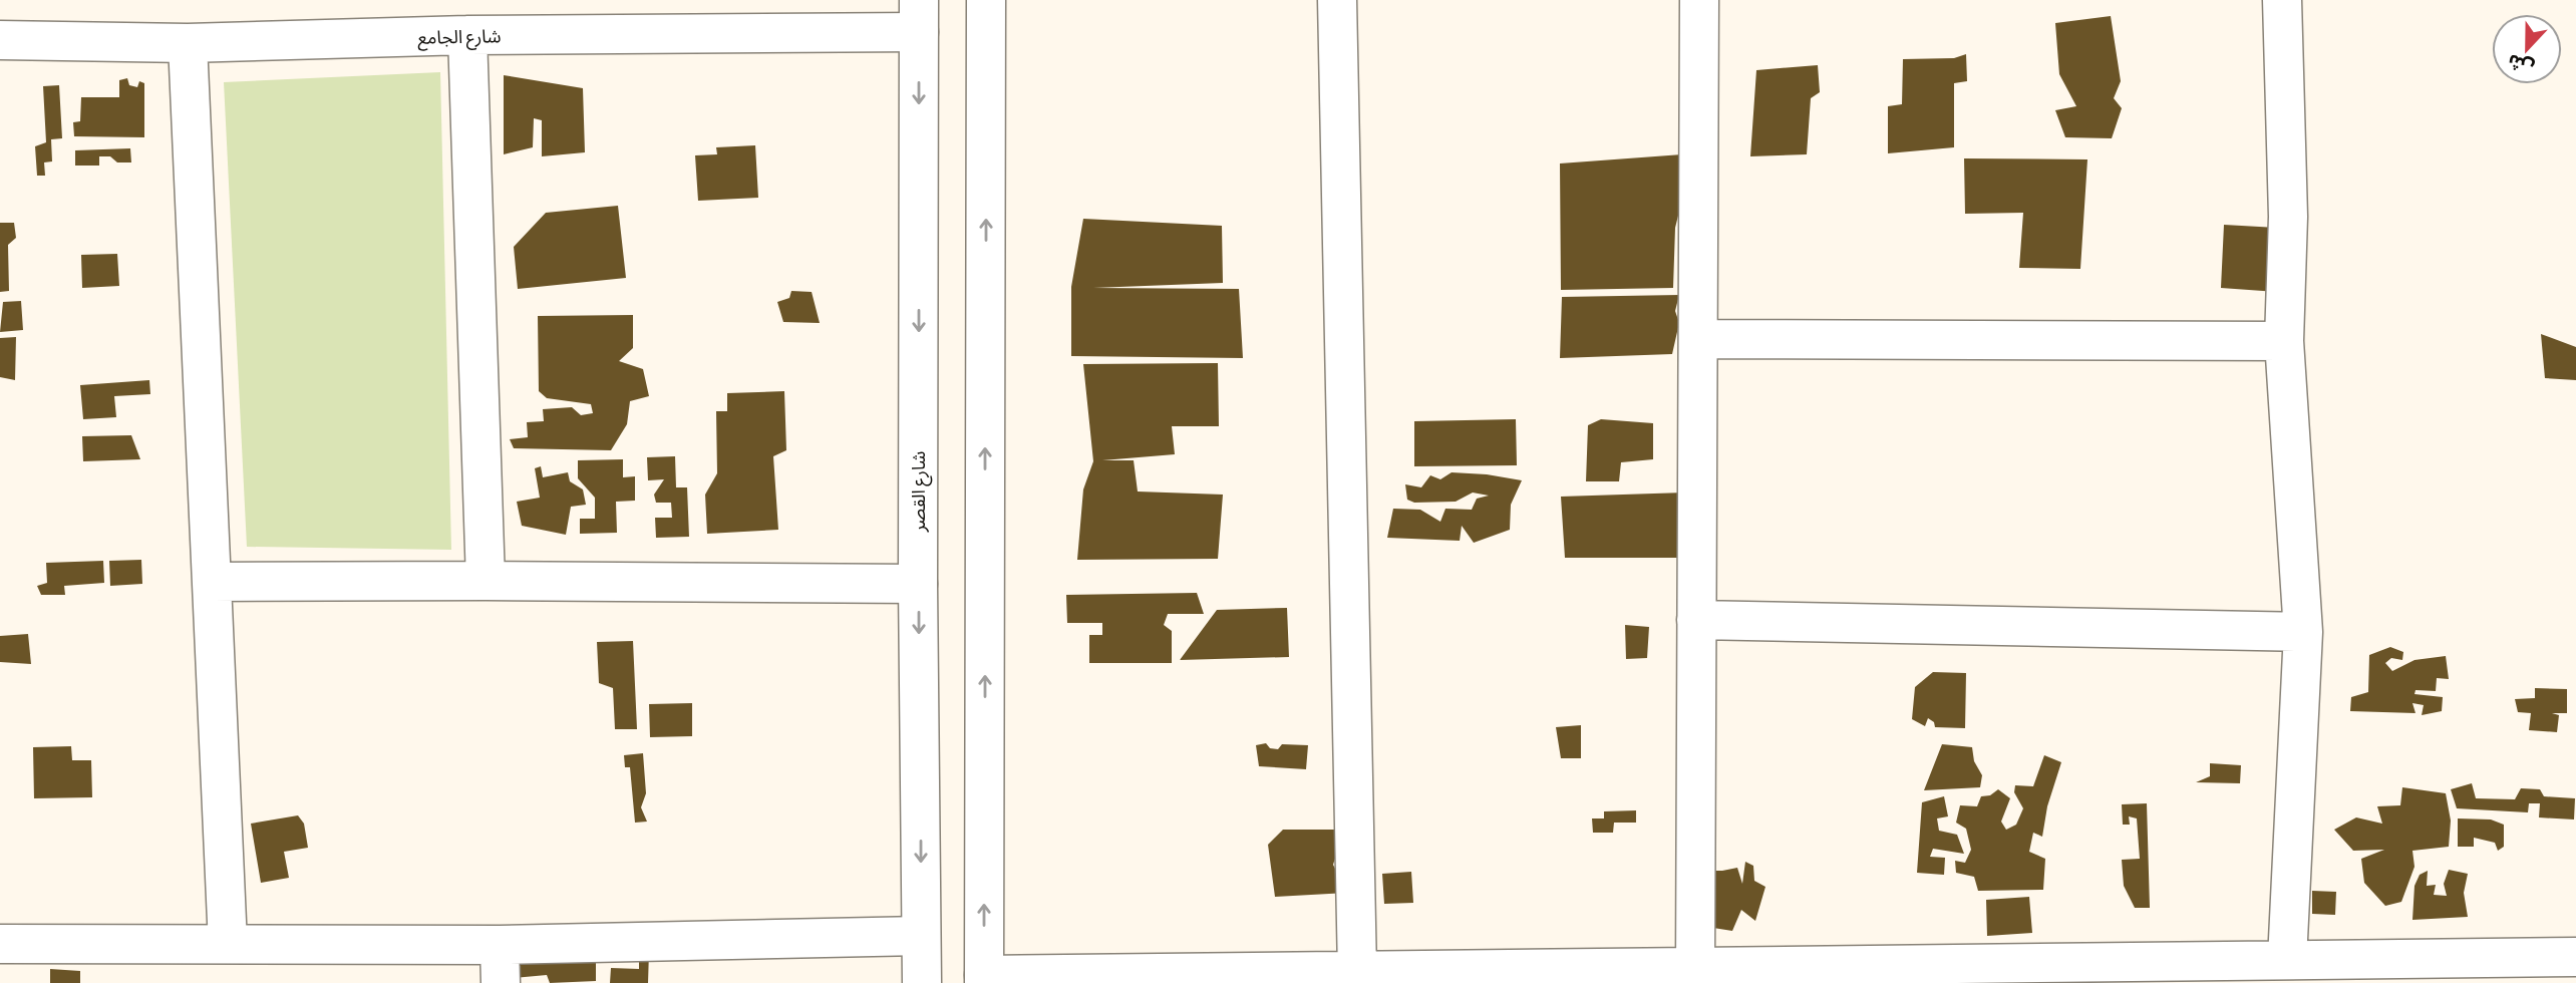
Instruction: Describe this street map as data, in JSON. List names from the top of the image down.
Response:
{
  "streets": {
    "street": ["شارع الجامع", "شارع القصر"]
  },
  "crossings": [
    ["شارع الجامع", "شارع القصر"]
  ],
  "north": "bottom"
}
